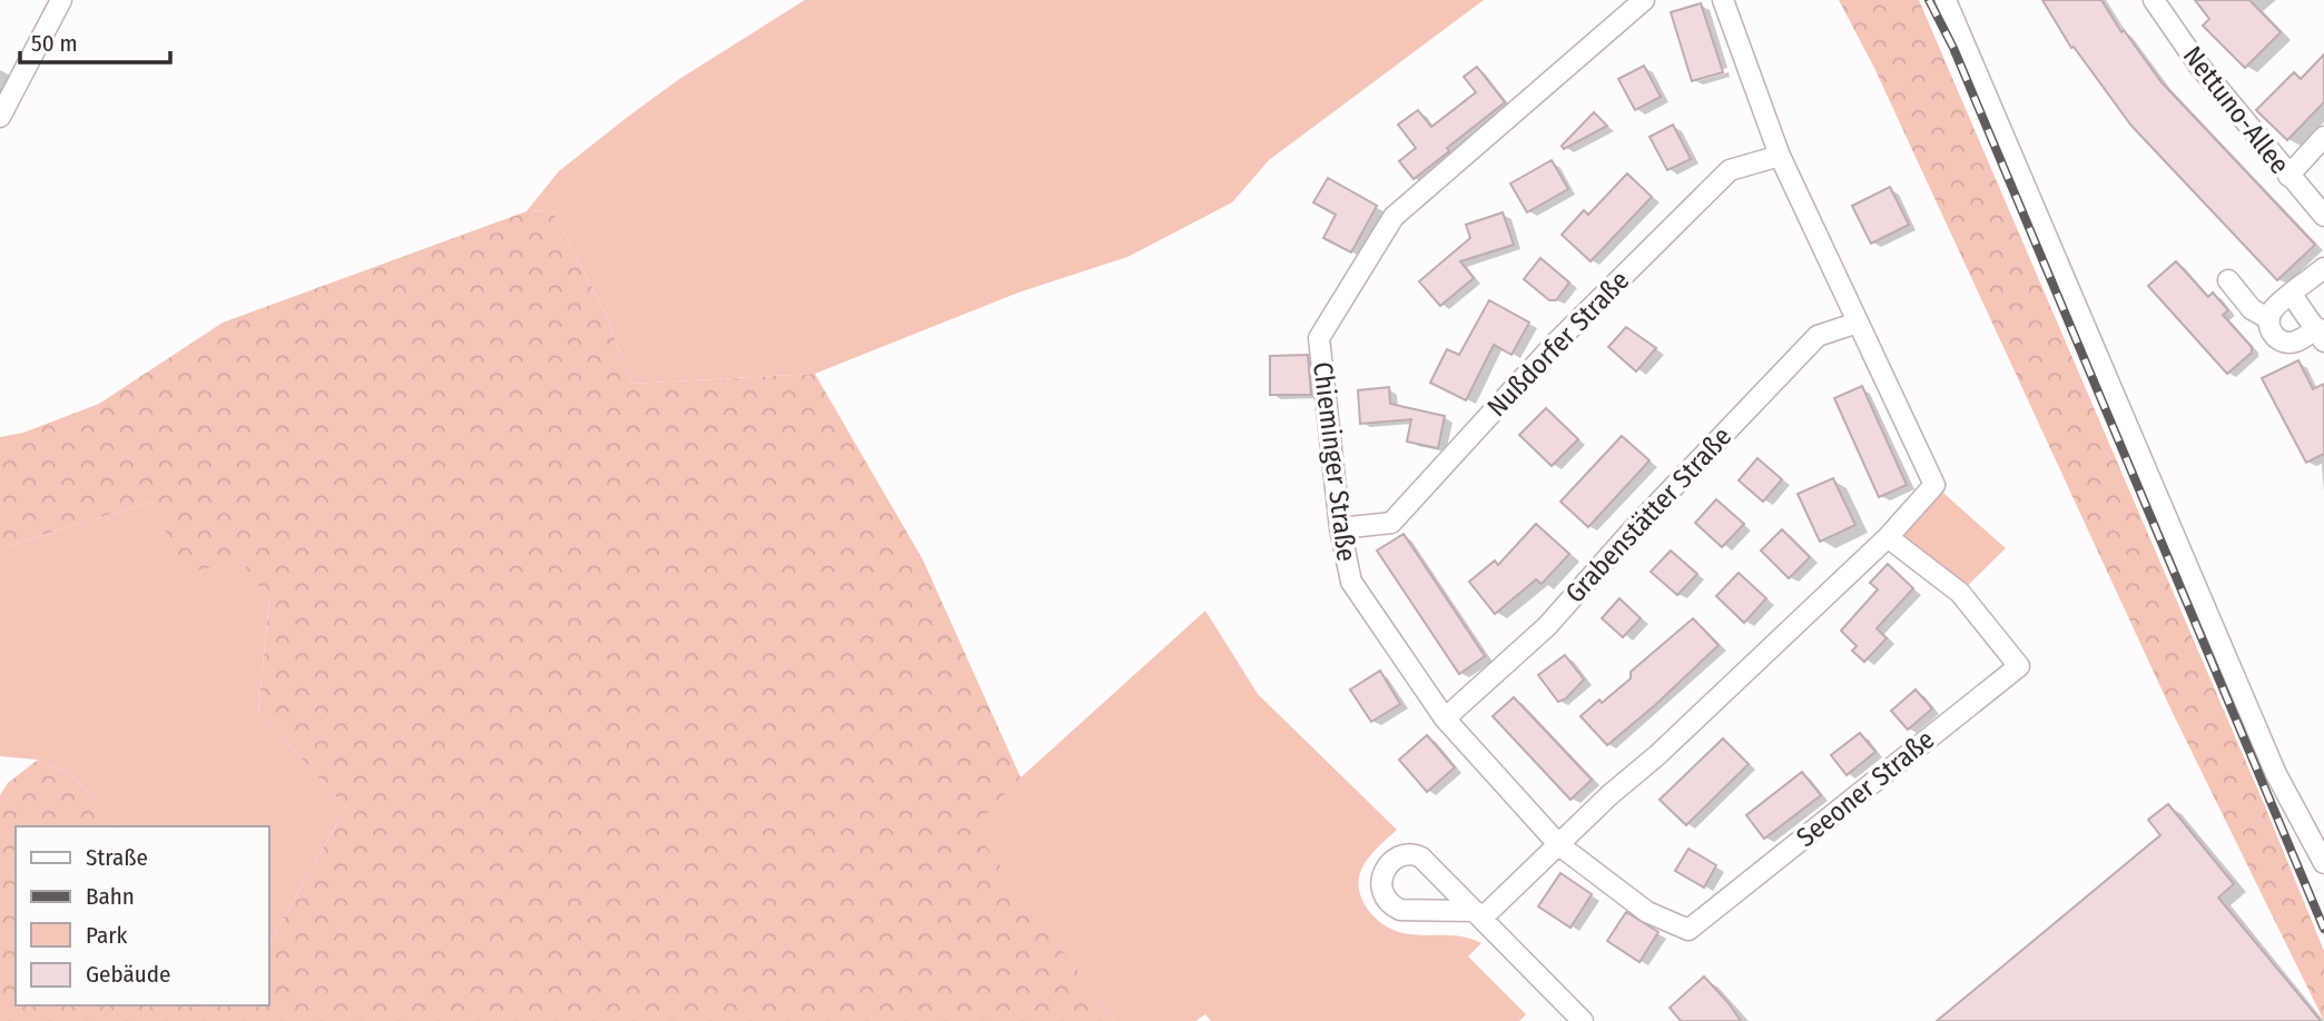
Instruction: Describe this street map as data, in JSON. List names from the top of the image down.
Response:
{
  "streets": {
    "street": [
      "Nettuno-Allee",
      "Nußdorfer Straße",
      "Chieminger Straße",
      "Grabenstätter Straße",
      "Seeoner Straße"
    ]
  },
  "crossings": [
    ["Nußdorfer Straße", "Chieminger Straße"],
    ["Chieminger Straße", "Grabenstätter Straße"],
    ["Chieminger Straße", "Seeoner Straße"]
  ],
  "legend": [
    "Straße",
    "Bahn",
    "Park",
    "Gebäude"
  ],
  "scale_bar": "50 m"
}
